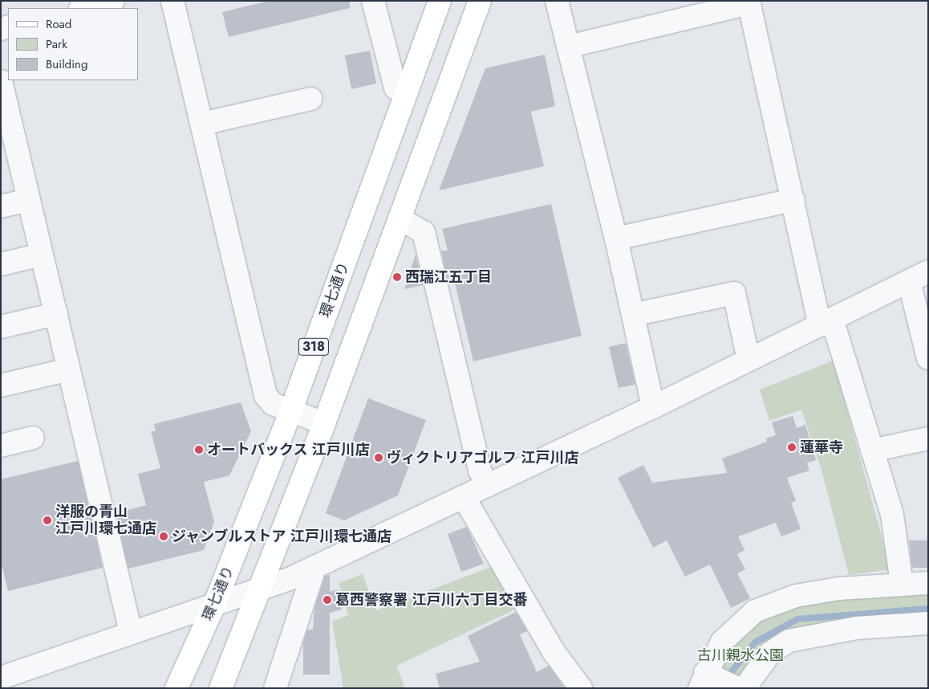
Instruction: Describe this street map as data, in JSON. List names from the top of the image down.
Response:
{
  "streets": {
    "main road": ["環七通り", "318"]
  },
  "parks": ["古川親水公園"],
  "places": [
    "西瑞江五丁目",
    "蓮華寺",
    "オートバックス 江戸川店",
    "ヴィクトリアゴルフ 江戸川店",
    "洋服の青山 江戸川環七通店",
    "ジャンブルストア 江戸川環七通店",
    "葛西警察署 江戸川六丁目交番"
  ],
  "legend": ["Road", "Park", "Building"]
}
